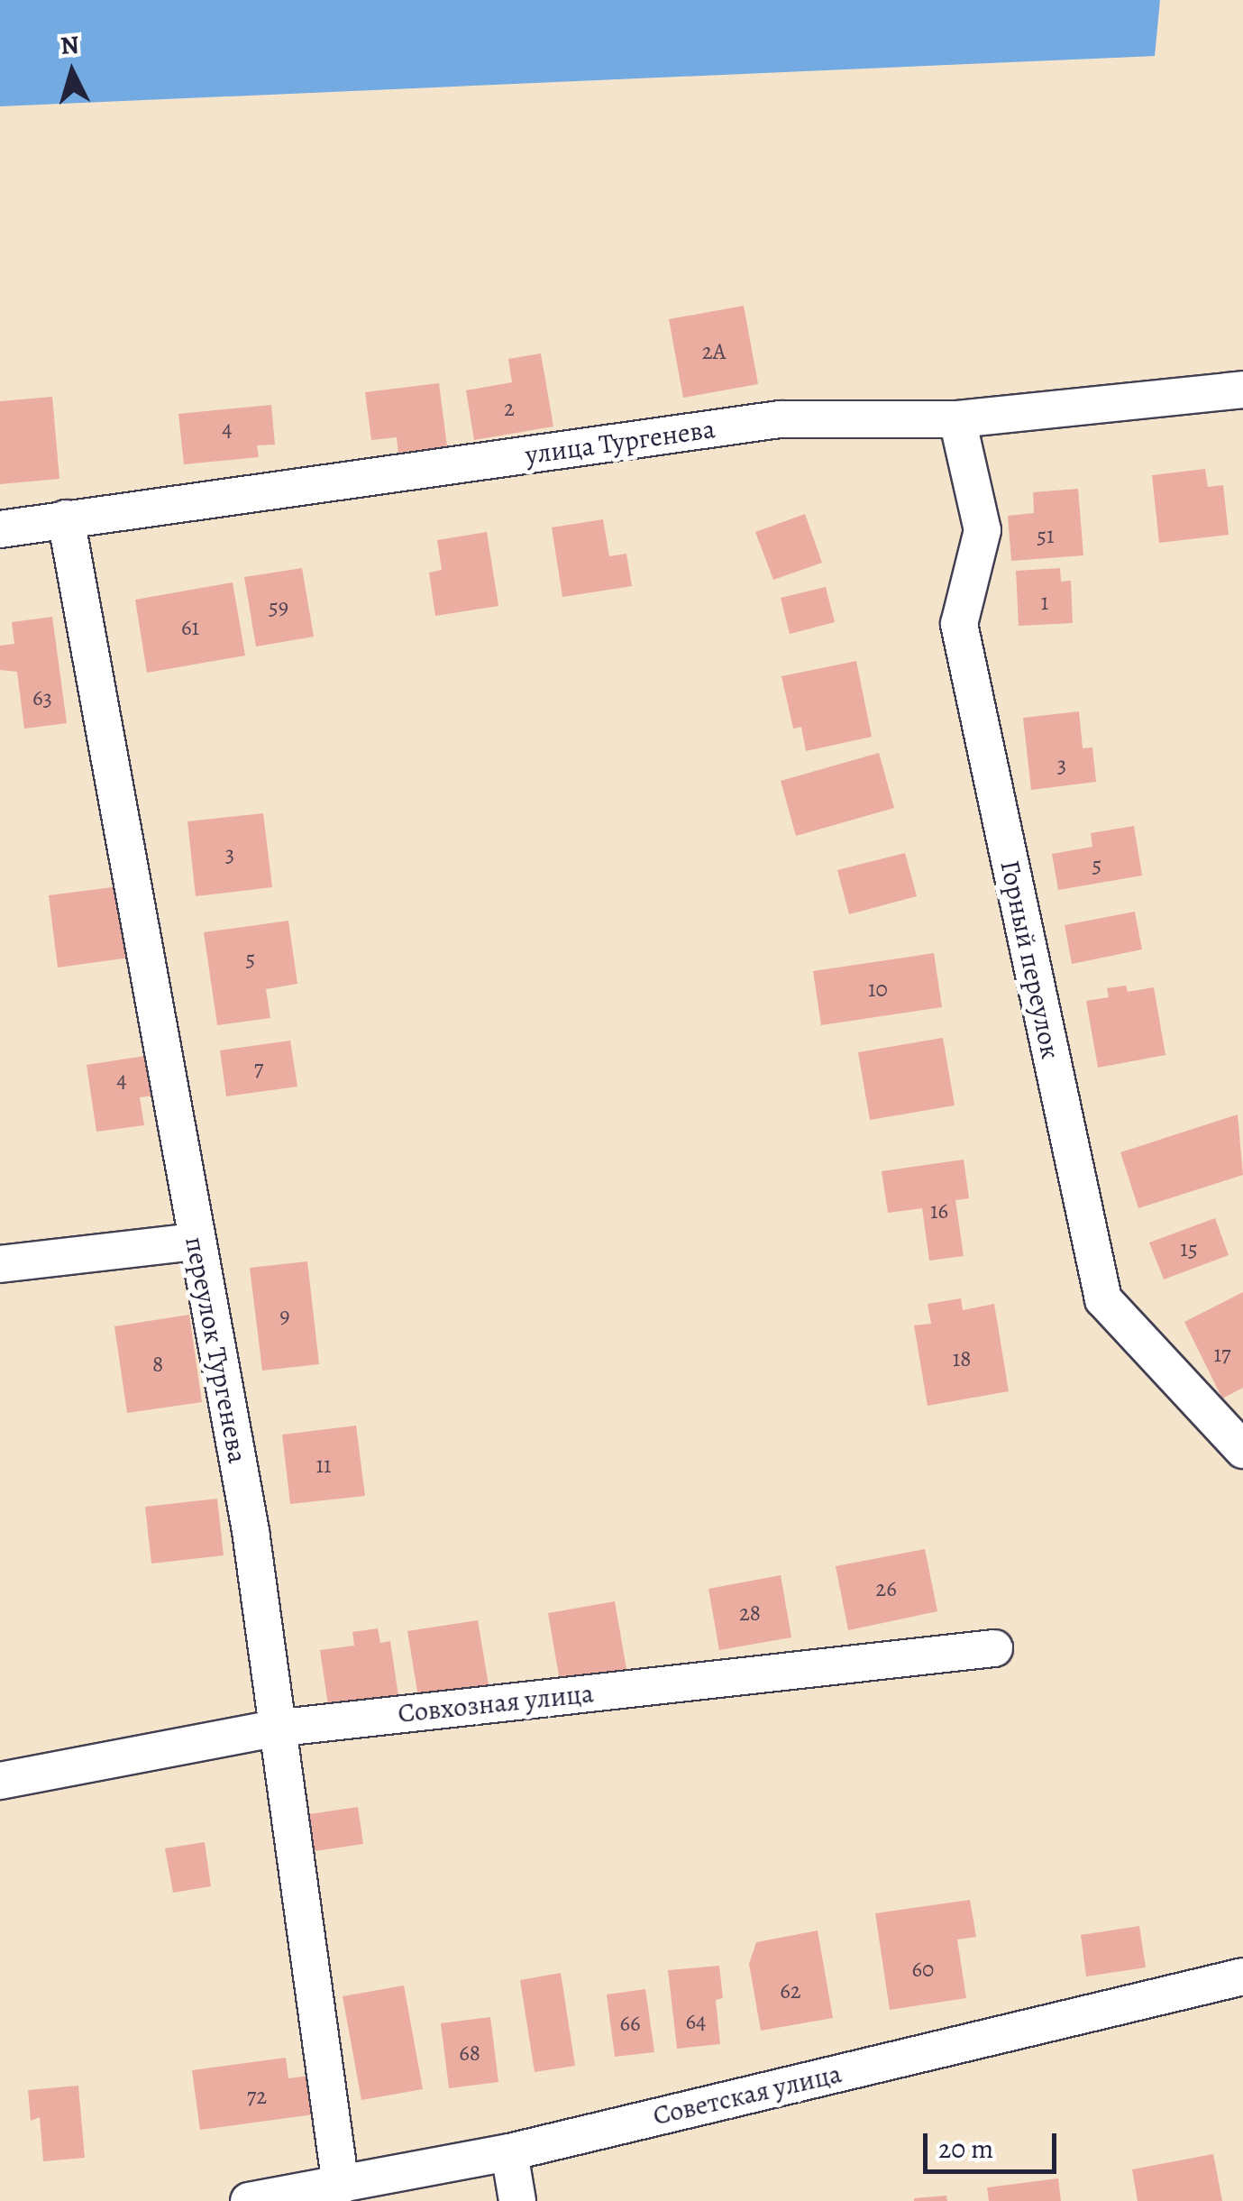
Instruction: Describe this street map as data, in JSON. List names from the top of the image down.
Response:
{
  "streets": {
    "street": [
      "улица Тургенева",
      "Горный переулок",
      "переулок Тургенева",
      "Совхозная улица",
      "Советская улица"
    ]
  },
  "crossings": [
    ["улица Тургенева", "Горный переулок"],
    ["улица Тургенева", "переулок Тургенева"],
    ["переулок Тургенева", "Совхозная улица"],
    ["переулок Тургенева", "Советская улица"]
  ],
  "house_numbers": [
    "2А",
    "2",
    "4",
    "51",
    "1",
    "59",
    "61",
    "63",
    "3",
    "3",
    "5",
    "5",
    "10",
    "7",
    "4",
    "16",
    "15",
    "9",
    "17",
    "18",
    "8",
    "11",
    "26",
    "28",
    "60",
    "62",
    "64",
    "66",
    "68",
    "72"
  ],
  "scale_bar": "20 m",
  "north": "top"
}
